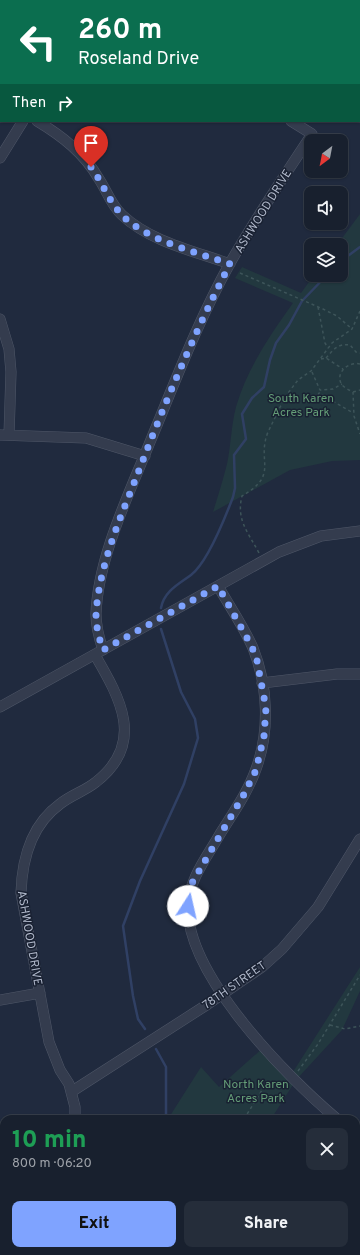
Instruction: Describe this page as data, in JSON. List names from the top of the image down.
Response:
{
  "streets": {
    "street": ["ASHWOOD DRIVE", "78TH STREET"]
  },
  "crossings": [
    ["ASHWOOD DRIVE", "78TH STREET"]
  ],
  "parks": ["South Karen Acres Park", "North Karen Acres Park"],
  "north": "bottom left",
  "page": {
    "turn": ["260 m", "Roseland Drive"],
    "then": "Then",
    "heading": ["10 min", "800 m · 06:20"],
    "buttons": ["Exit", "Share"]
  }
}
